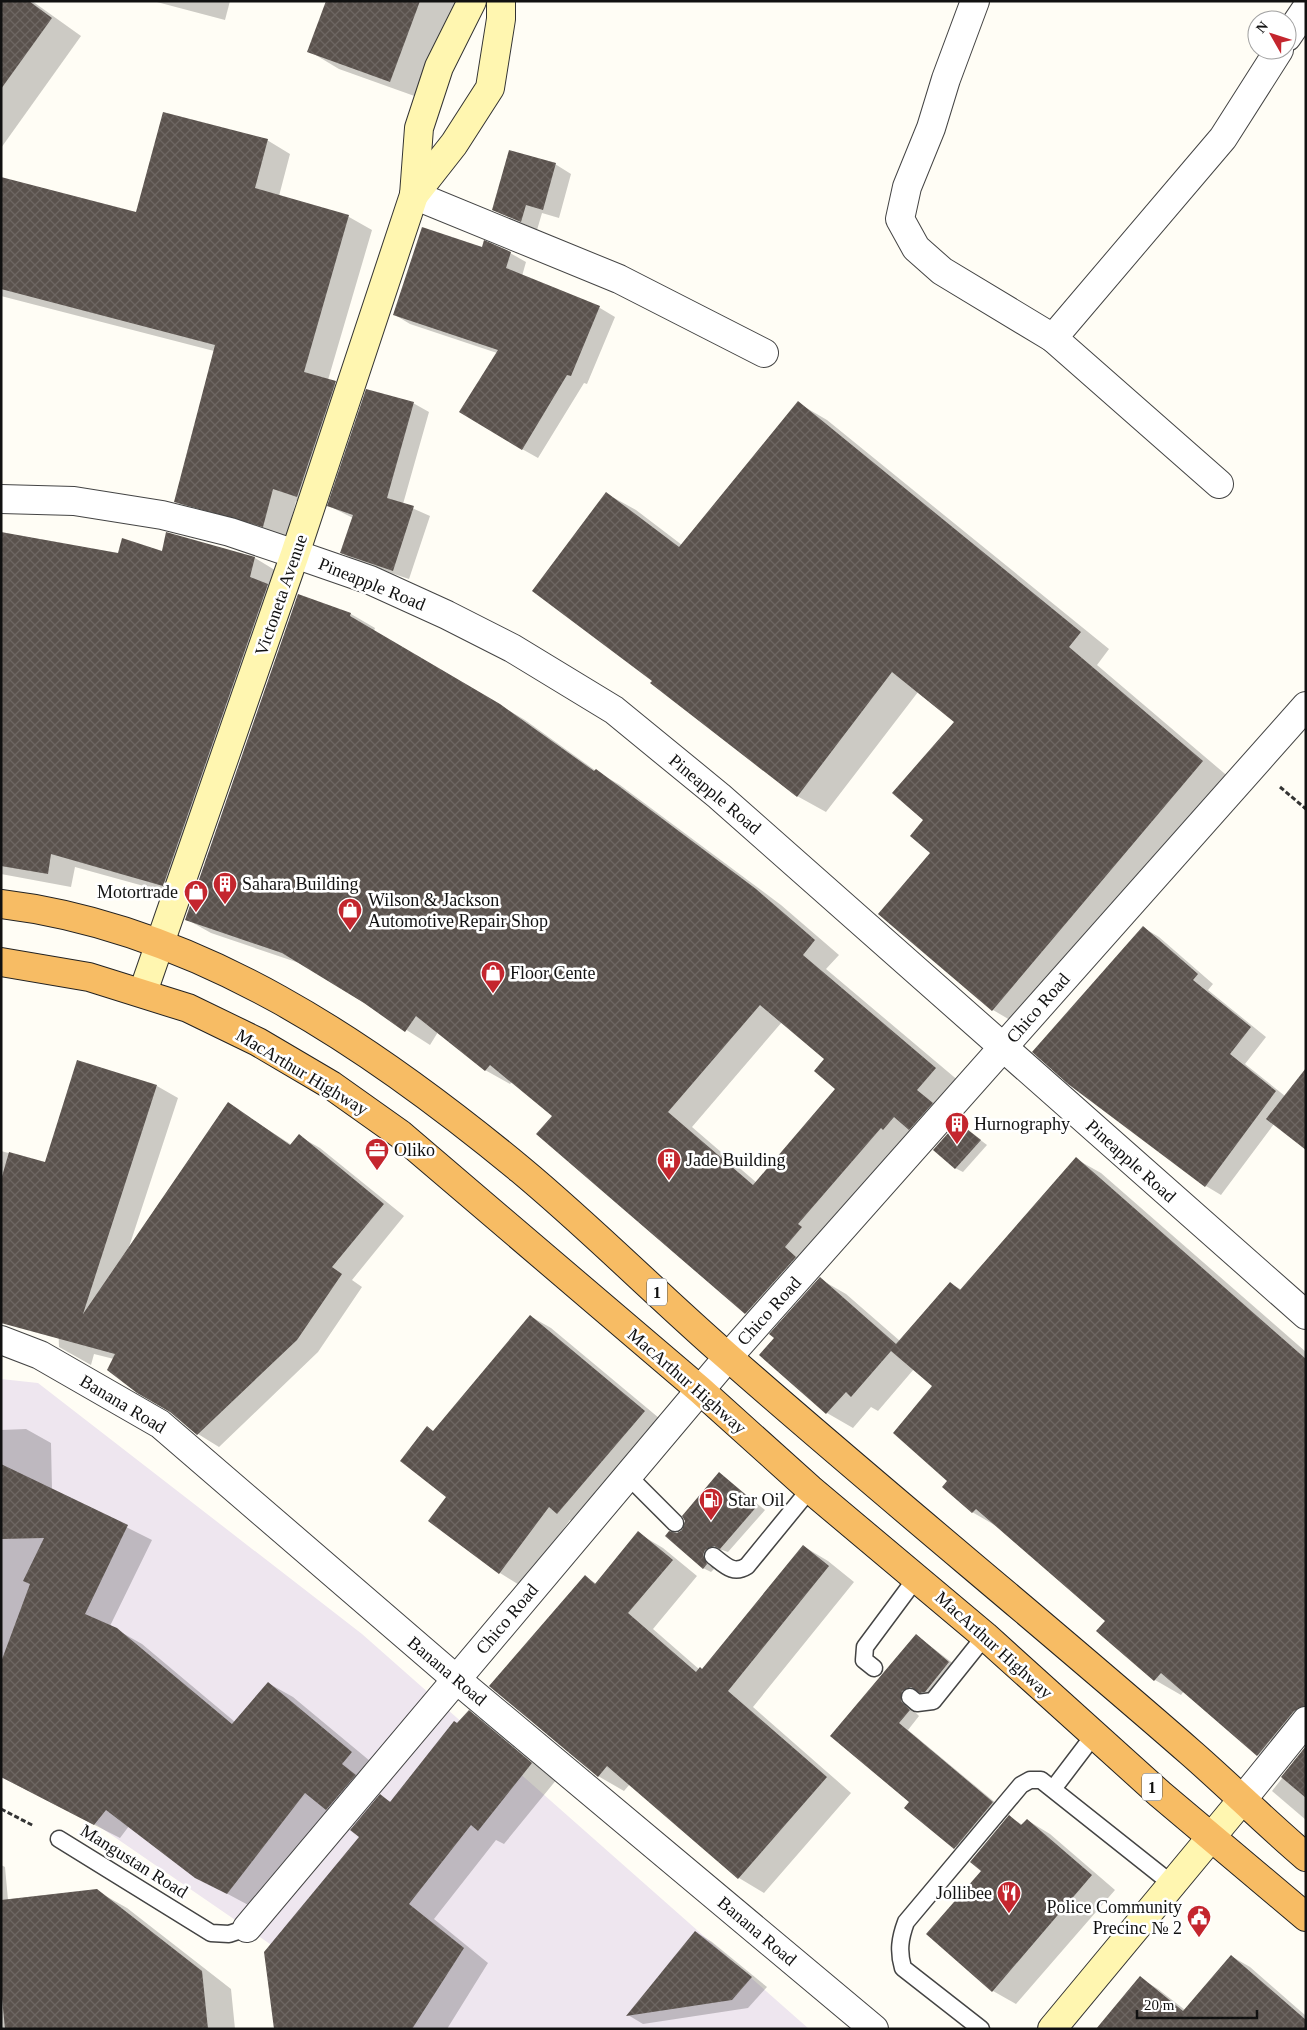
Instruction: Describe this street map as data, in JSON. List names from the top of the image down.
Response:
{
  "streets": {
    "highway": ["MacArthur Highway", "1"],
    "main road": ["Victoneta Avenue"],
    "street": ["Pineapple Road", "Chico Road", "Banana Road"],
    "lane": ["Mangustan Road"]
  },
  "crossings": [
    ["Pineapple Road", "Victoneta Avenue"],
    ["Pineapple Road", "Chico Road"],
    ["Victoneta Avenue", "MacArthur Highway"],
    ["Victoneta Avenue", "1"],
    ["Chico Road", "MacArthur Highway"],
    ["Chico Road", "1"],
    ["Chico Road", "Banana Road"],
    ["Chico Road", "Mangustan Road"]
  ],
  "places": {
    "building": ["Sahara Building", "Hurnography", "Jade Building"],
    "shop": ["Motortrade", "Wilson & Jackson Automotive Repair Shop", "Floor Cente"],
    "office": ["Oliko"],
    "fuel station": ["Star Oil"],
    "restaurant": ["Jollibee"],
    "public building": ["Police Community Precinc № 2"]
  },
  "scale_bar": "20 m",
  "north": "top left"
}
